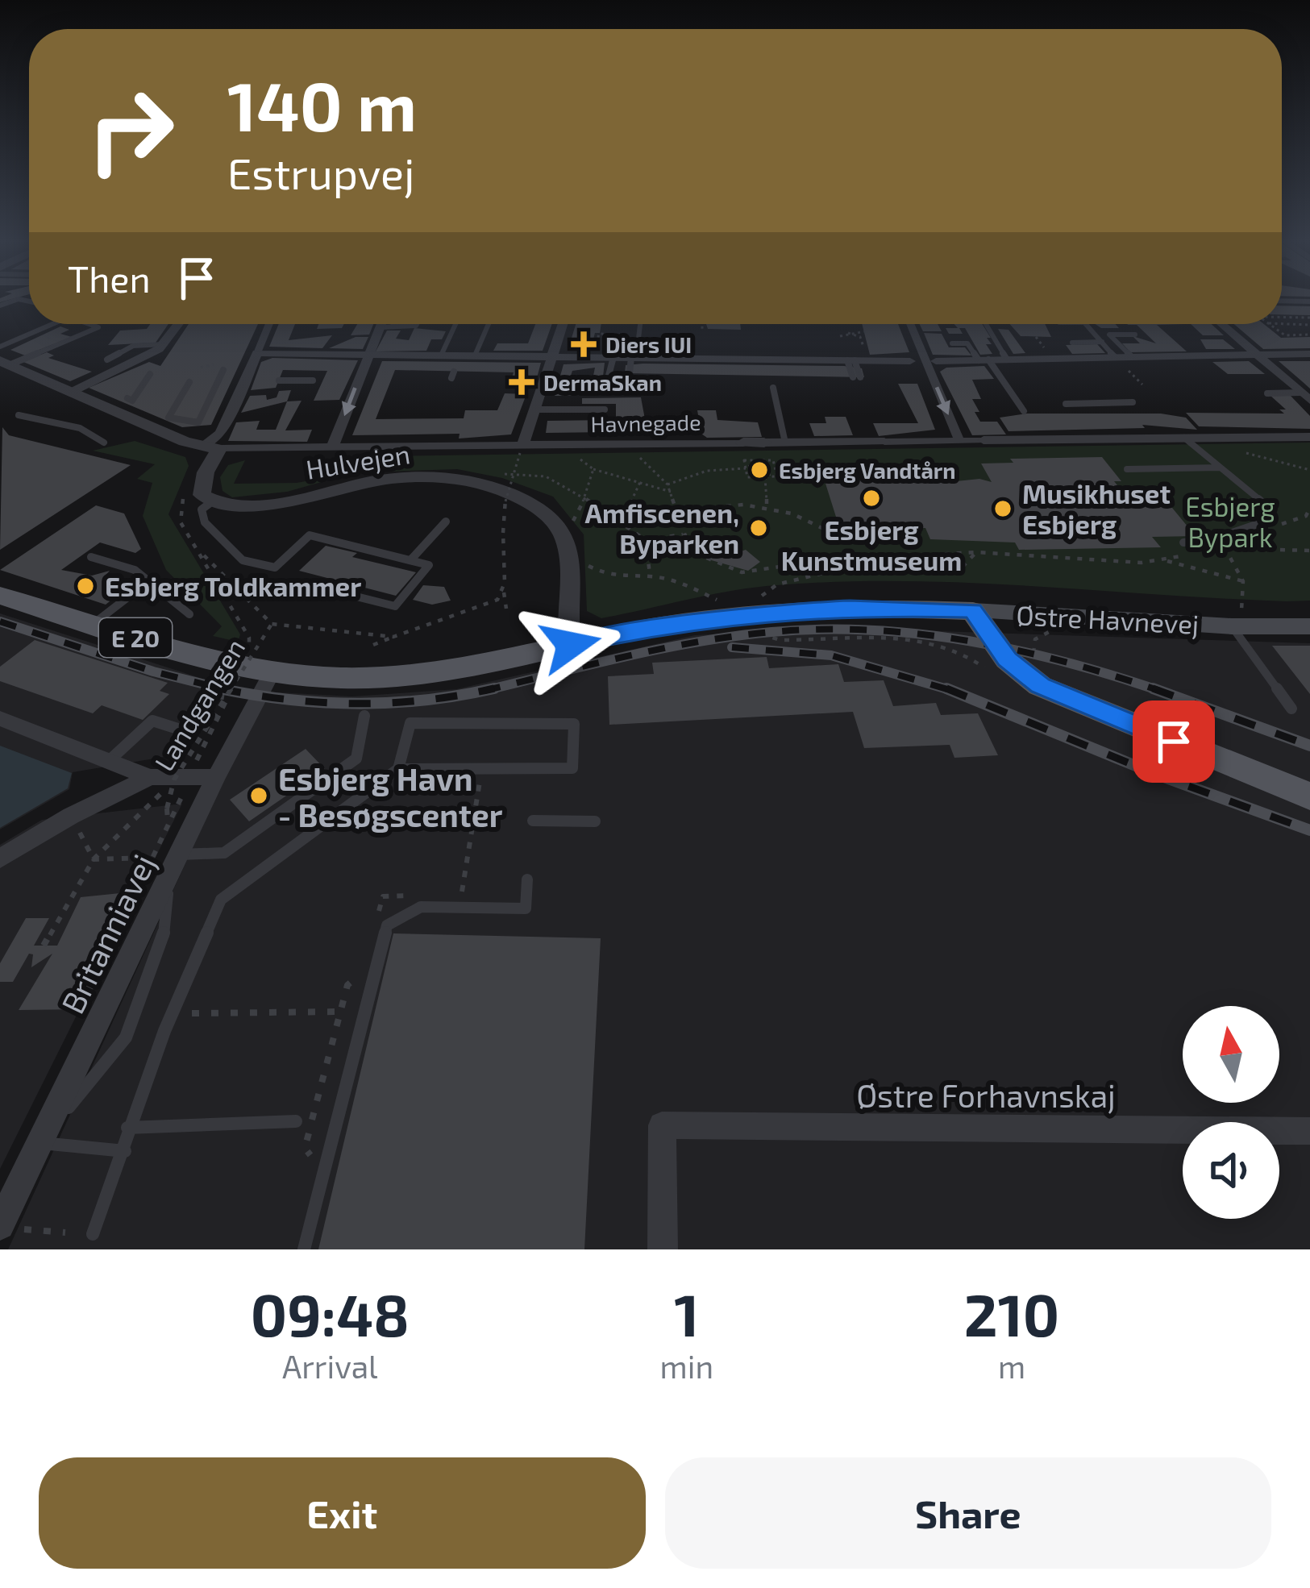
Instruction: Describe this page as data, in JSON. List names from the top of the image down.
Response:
{
  "streets": {
    "main road": ["Østre Havnevej", "E 20"],
    "street": [
      "Havnegade",
      "Hulvejen",
      "Britanniavej",
      "Østre Forhavnskaj"
    ],
    "path": ["Landgangen"]
  },
  "crossings": [
    ["Østre Havnevej", "E 20"],
    ["Østre Havnevej", "Britanniavej"],
    ["E 20", "Britanniavej"]
  ],
  "parks": ["Esbjerg Bypark"],
  "places": {
    "health": ["Diers IUI", "DermaSkan"],
    "other": [
      "Esbjerg Vandtårn",
      "Esbjerg Kunstmuseum",
      "Musikhuset Esbjerg",
      "Amfiscenen, Byparken",
      "Esbjerg Toldkammer",
      "Esbjerg Havn - Besøgscenter"
    ]
  },
  "north": "top",
  "page": {
    "turn": ["140 m", "Estrupvej"],
    "then": "Then",
    "eta": [
      "09:48",
      "Arrival",
      "1",
      "min",
      "210",
      "m"
    ],
    "buttons": ["Exit", "Share"]
  }
}
